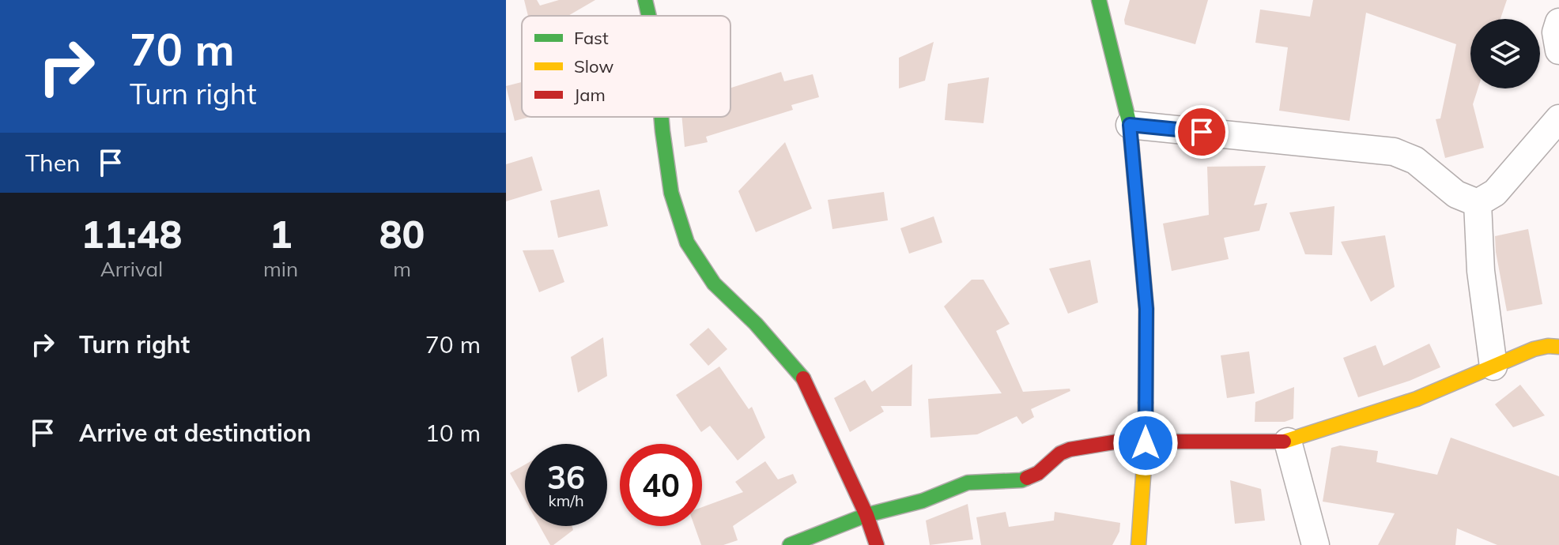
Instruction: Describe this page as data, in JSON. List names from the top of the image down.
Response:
{
  "legend": ["Fast", "Slow", "Jam"],
  "page": {
    "turn": ["70 m", "Turn right"],
    "then": "Then",
    "eta": [
      "11:48",
      "Arrival",
      "1",
      "min",
      "80",
      "m"
    ],
    "list": [
      {
        "name": "Turn right",
        "value": "70 m"
      },
      {
        "name": "Arrive at destination",
        "value": "10 m"
      }
    ],
    "speed": "36 km/h",
    "limit": "40"
  }
}
